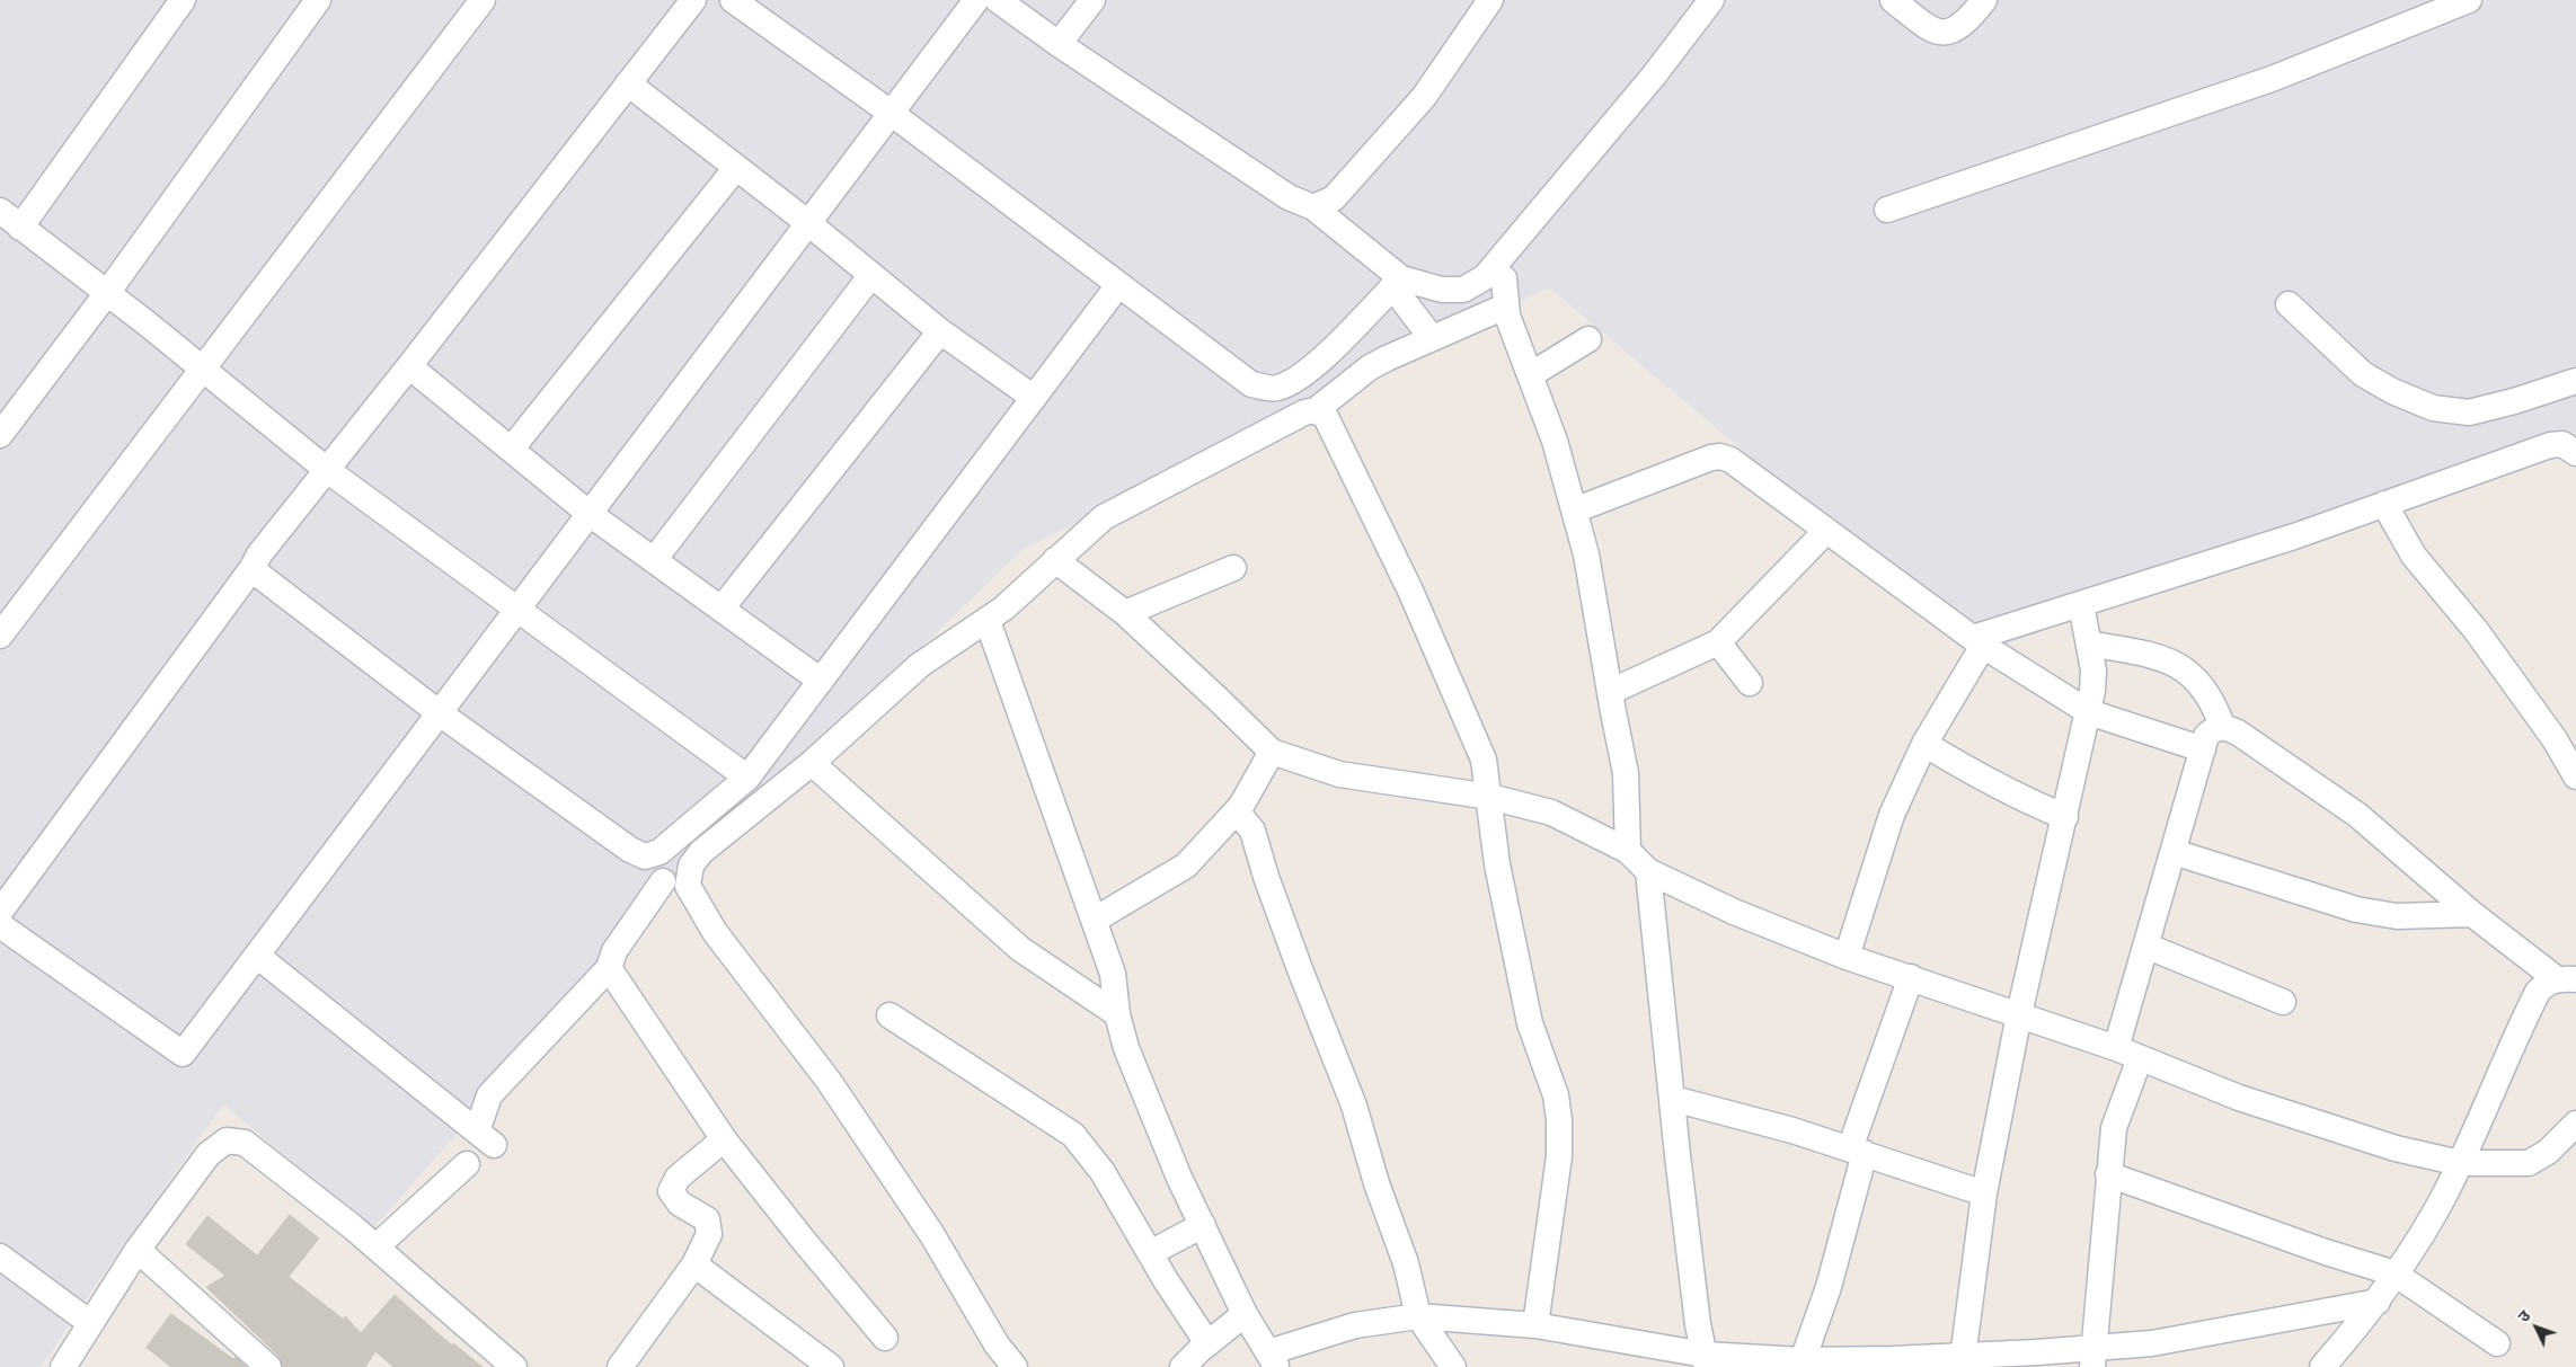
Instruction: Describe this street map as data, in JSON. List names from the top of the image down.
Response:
{
  "north": "top left"
}
